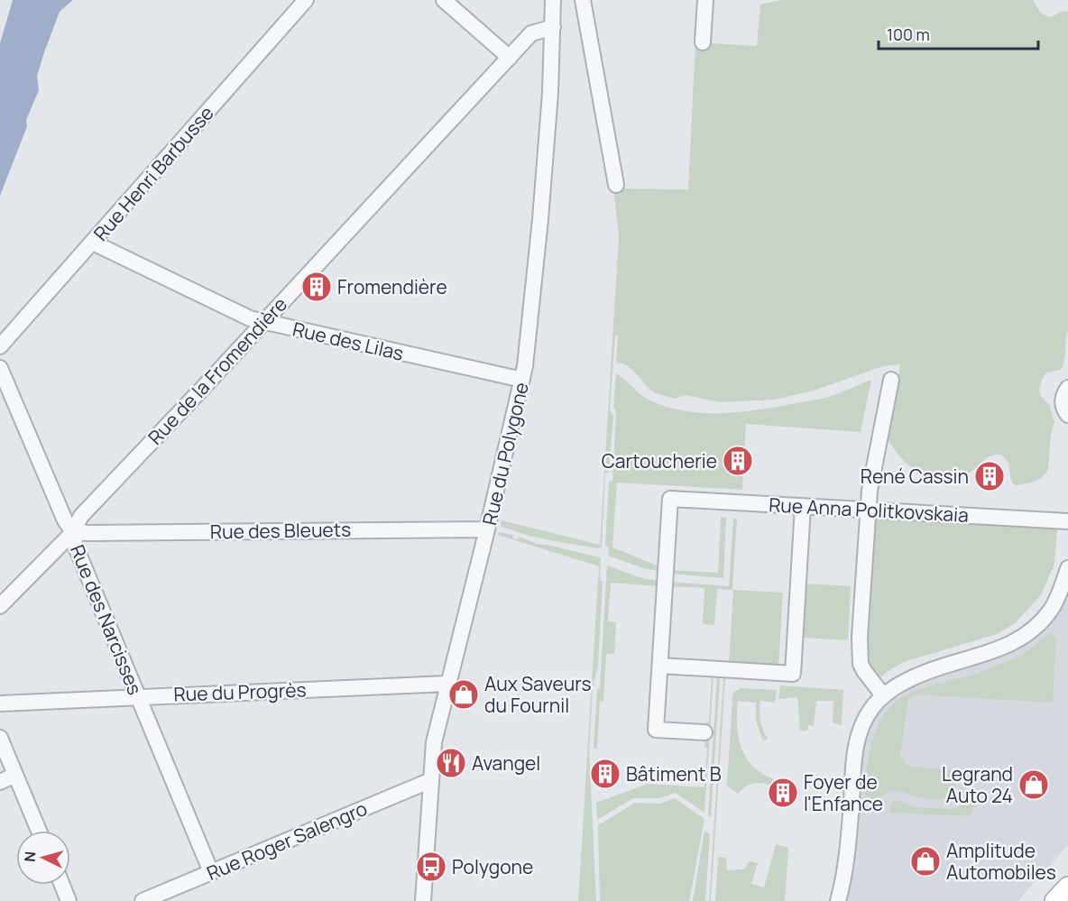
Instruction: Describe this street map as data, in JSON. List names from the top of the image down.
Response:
{
  "streets": {
    "street": [
      "Rue Henri Barbusse",
      "Rue des Lilas",
      "Rue de la Fromendière",
      "Rue du Polygone",
      "Rue Anna Politkovskaia",
      "Rue des Bleuets",
      "Rue des Narcisses",
      "Rue du Progrès",
      "Rue Roger Salengro"
    ]
  },
  "crossings": [
    ["Rue Henri Barbusse", "Rue des Lilas"],
    ["Rue des Lilas", "Rue de la Fromendière"],
    ["Rue des Lilas", "Rue du Polygone"],
    ["Rue de la Fromendière", "Rue du Polygone"],
    ["Rue de la Fromendière", "Rue des Bleuets"],
    ["Rue de la Fromendière", "Rue des Narcisses"],
    ["Rue du Polygone", "Rue des Bleuets"],
    ["Rue du Polygone", "Rue du Progrès"],
    ["Rue du Polygone", "Rue Roger Salengro"],
    ["Rue des Bleuets", "Rue des Narcisses"],
    ["Rue des Narcisses", "Rue du Progrès"],
    ["Rue des Narcisses", "Rue Roger Salengro"]
  ],
  "places": {
    "building": [
      "Fromendière",
      "Cartoucherie",
      "René Cassin",
      "Bâtiment B",
      "Foyer de l'Enfance"
    ],
    "shop": ["Aux Saveurs du Fournil", "Legrand Auto 24", "Amplitude Automobiles"],
    "restaurant": ["Avangel"],
    "bus stop": ["Polygone"]
  },
  "scale_bar": "100 m",
  "north": "left"
}
